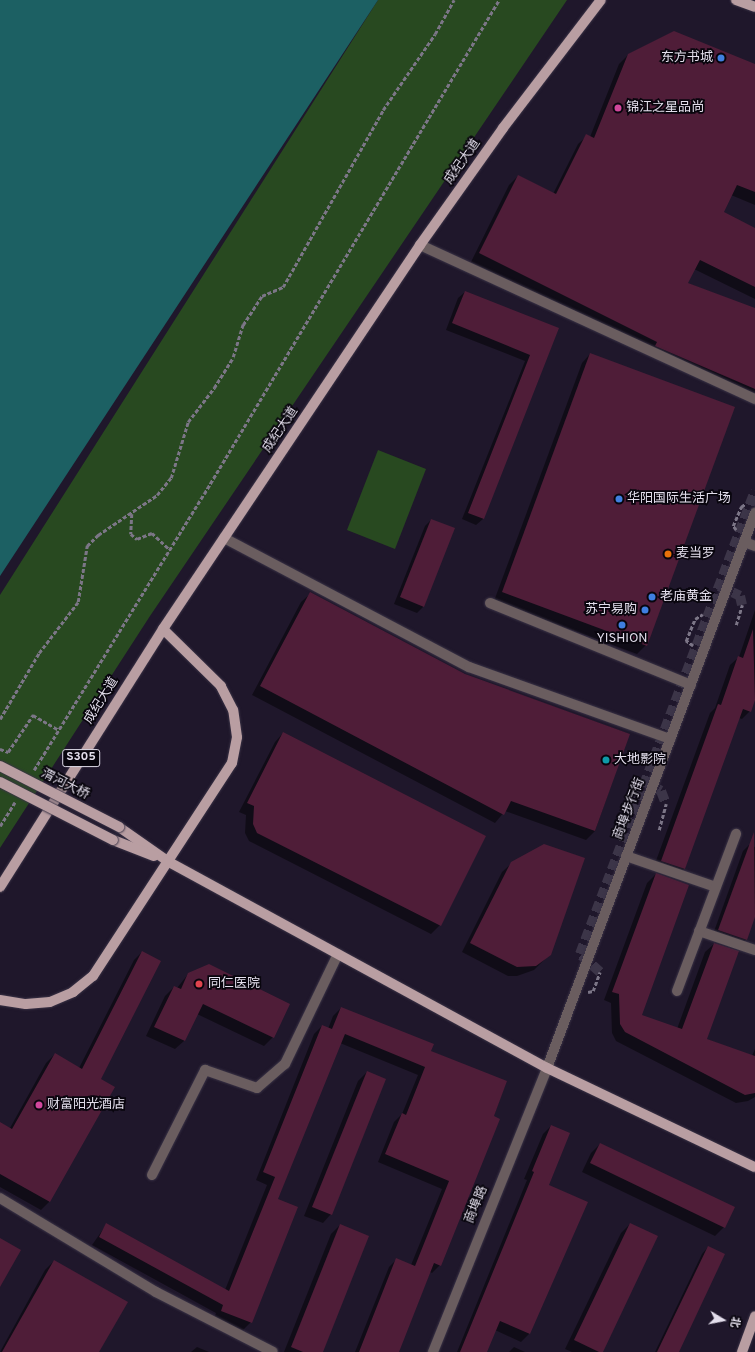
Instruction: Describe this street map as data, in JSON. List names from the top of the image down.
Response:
{
  "streets": {
    "main road": ["成纪大道", "S305", "渭河大桥"],
    "street": ["商埠步行街", "商埠路"]
  },
  "crossings": [
    ["商埠步行街", "商埠路"]
  ],
  "places": [
    "东方书城",
    "锦江之星品尚",
    "华阳国际生活广场",
    "麦当罗",
    "老庙黄金",
    "苏宁易购",
    "YISHION",
    "大地影院",
    "同仁医院",
    "财富阳光酒店"
  ],
  "north": "right"
}
